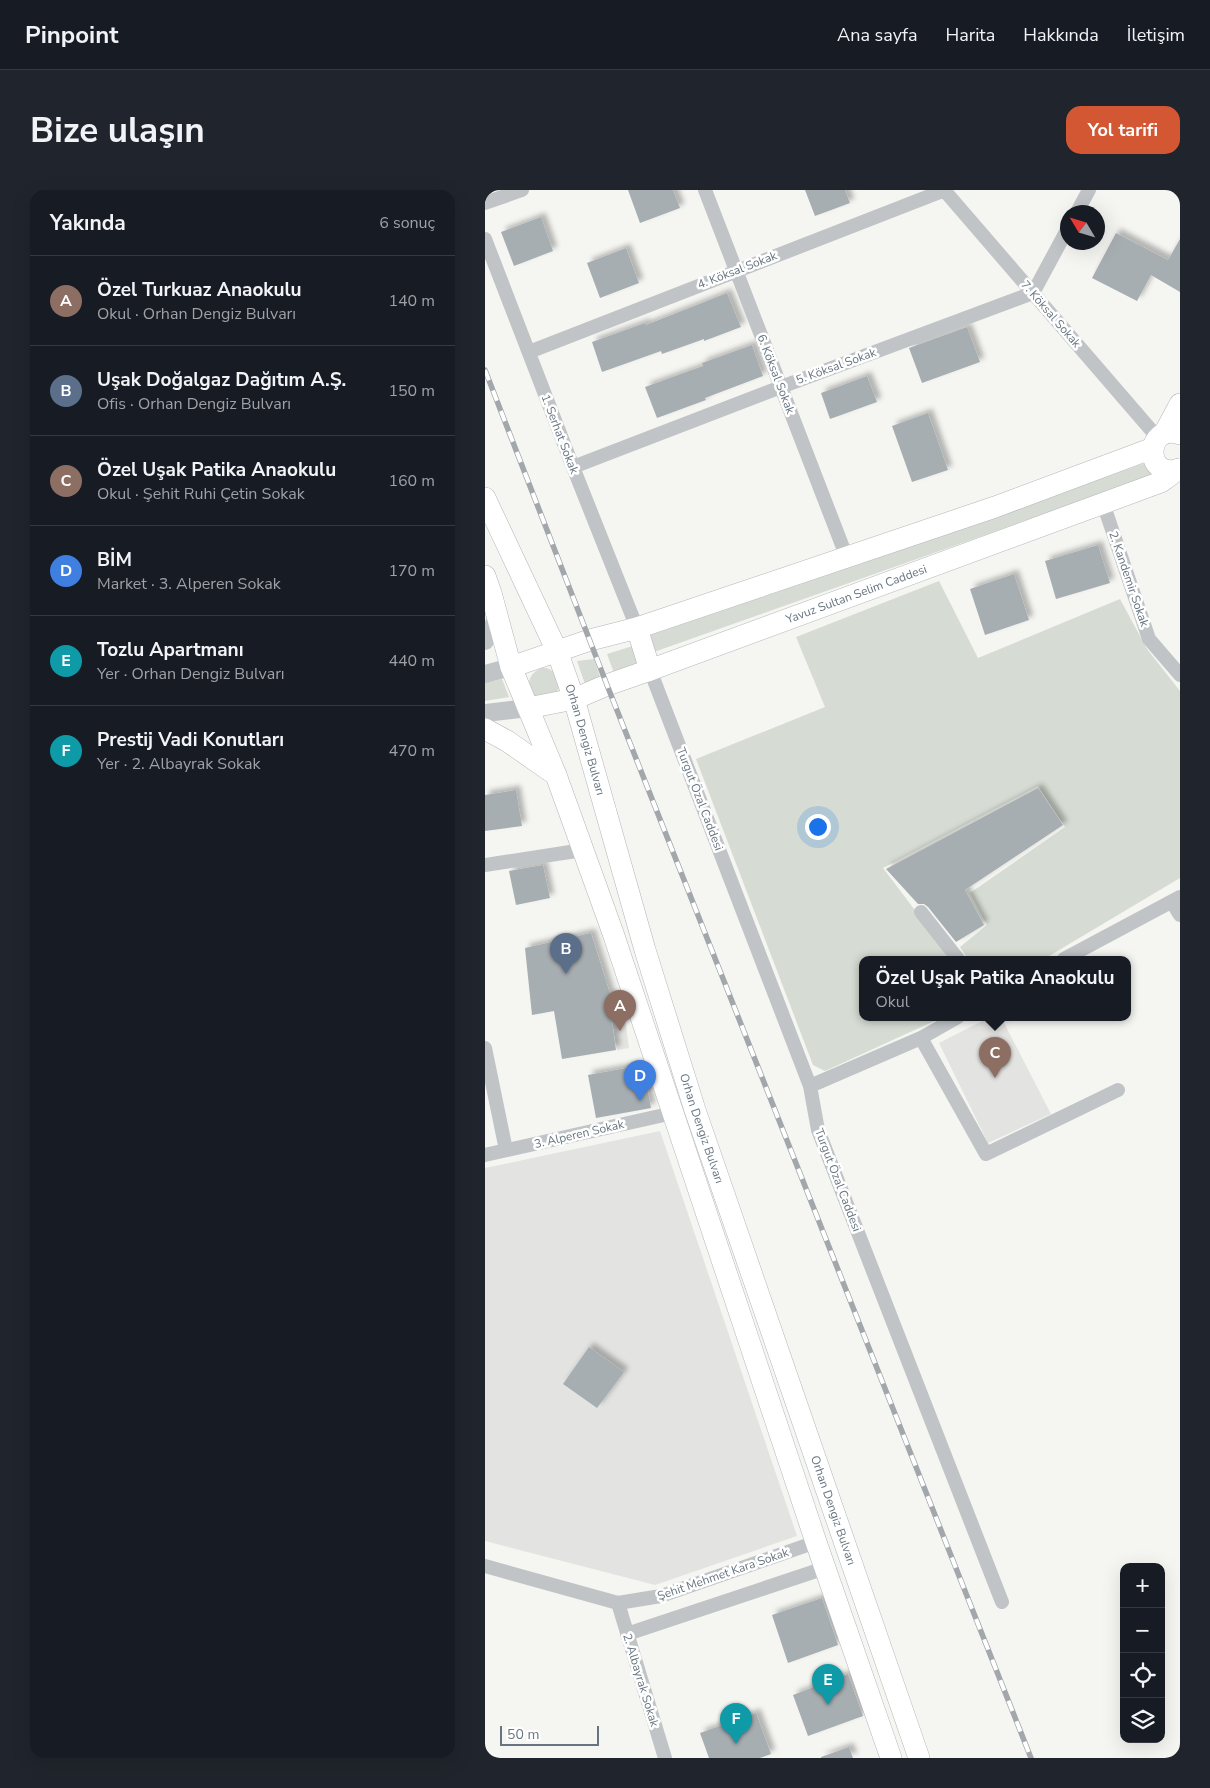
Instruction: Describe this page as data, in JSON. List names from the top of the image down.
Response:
{
  "streets": {
    "main road": ["Yavuz Sultan Selim Caddesi", "Orhan Dengiz Bulvarı"],
    "street": [
      "4. Köksal Sokak",
      "7. Köksal Sokak",
      "5. Köksal Sokak",
      "6. Köksal Sokak",
      "1. Serhat Sokak",
      "2. Kandemir Sokak",
      "Turgut Özal Caddesi",
      "3. Alperen Sokak",
      "Şehit Mehmet Kara Sokak",
      "2. Albayrak Sokak"
    ]
  },
  "crossings": [
    ["4. Köksal Sokak", "7. Köksal Sokak"],
    ["4. Köksal Sokak", "6. Köksal Sokak"],
    ["4. Köksal Sokak", "1. Serhat Sokak"],
    ["7. Köksal Sokak", "5. Köksal Sokak"],
    ["5. Köksal Sokak", "6. Köksal Sokak"],
    ["5. Köksal Sokak", "1. Serhat Sokak"],
    ["2. Kandemir Sokak", "Yavuz Sultan Selim Caddesi"],
    ["Yavuz Sultan Selim Caddesi", "Orhan Dengiz Bulvarı"],
    ["Yavuz Sultan Selim Caddesi", "Turgut Özal Caddesi"],
    ["Orhan Dengiz Bulvarı", "3. Alperen Sokak"],
    ["Orhan Dengiz Bulvarı", "Şehit Mehmet Kara Sokak"],
    ["Şehit Mehmet Kara Sokak", "2. Albayrak Sokak"]
  ],
  "scale_bar": "50 m",
  "north": "top left",
  "page": {
    "header": "Pinpoint",
    "nav": [
      "Ana sayfa",
      "Harita",
      "Hakkında",
      "İletişim"
    ],
    "buttons": "Yol tarifi",
    "title": "Bize ulaşın",
    "heading": ["Yakında", "6 sonuç"],
    "list": [
      {
        "mark": "A",
        "name": "Özel Turkuaz Anaokulu",
        "note": "Okul · Orhan Dengiz Bulvarı",
        "value": "140 m"
      },
      {
        "mark": "B",
        "name": "Uşak Doğalgaz Dağıtım A.Ş.",
        "note": "Ofis · Orhan Dengiz Bulvarı",
        "value": "150 m"
      },
      {
        "mark": "C",
        "name": "Özel Uşak Patika Anaokulu",
        "note": "Okul · Şehit Ruhi Çetin Sokak",
        "value": "160 m"
      },
      {
        "mark": "D",
        "name": "BİM",
        "note": "Market · 3. Alperen Sokak",
        "value": "170 m"
      },
      {
        "mark": "E",
        "name": "Tozlu Apartmanı",
        "note": "Yer · Orhan Dengiz Bulvarı",
        "value": "440 m"
      },
      {
        "mark": "F",
        "name": "Prestij Vadi Konutları",
        "note": "Yer · 2. Albayrak Sokak",
        "value": "470 m"
      }
    ],
    "pins": [
      "B",
      "A",
      "C",
      "D",
      "E",
      "F"
    ],
    "popup": ["Özel Uşak Patika Anaokulu", "Okul"],
    "map_buttons": ["+", "−"],
    "scale": "50 m"
  }
}
